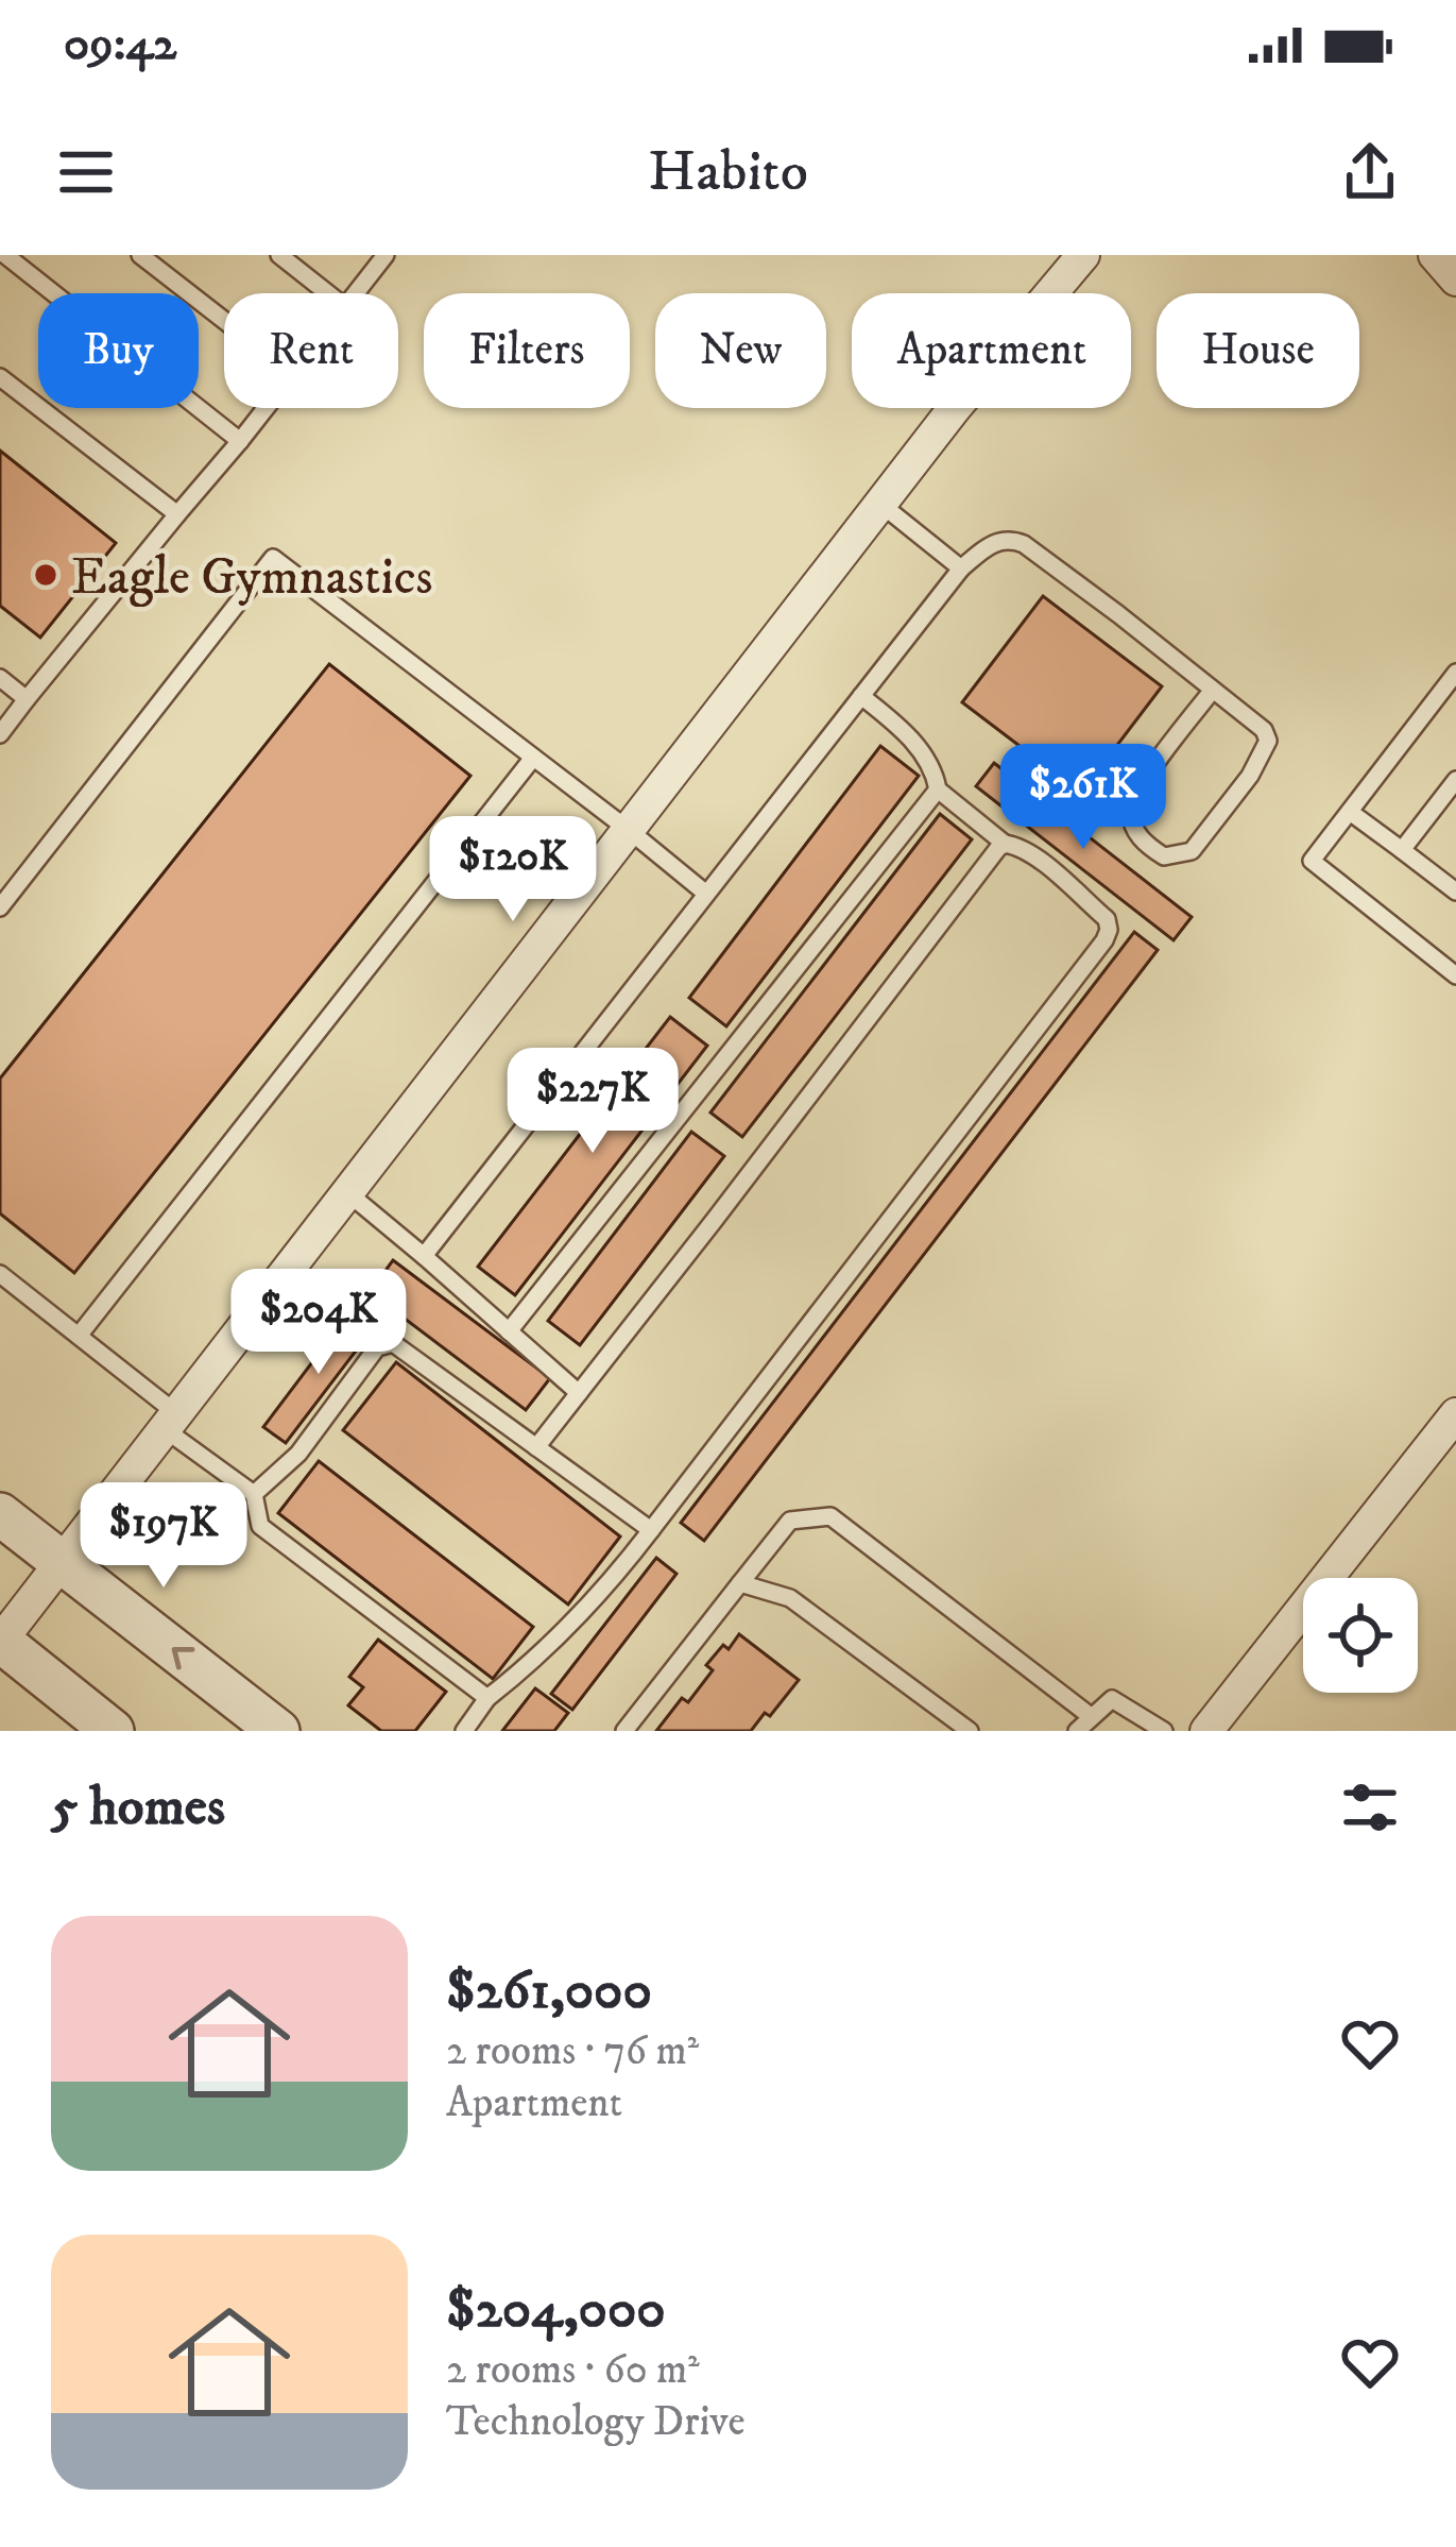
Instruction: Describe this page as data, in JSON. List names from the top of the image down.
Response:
{
  "places": ["Eagle Gymnastics"],
  "page": {
    "status": "09:42",
    "header": "Habito",
    "chip": [
      "Buy",
      "Rent",
      "Filters",
      "New",
      "Apartment",
      "House"
    ],
    "price": [
      "$261K",
      "$120K",
      "$227K",
      "$204K",
      "$197K"
    ],
    "heading": "5 homes",
    "list": [
      {
        "name": "$261,000",
        "note": "2 rooms · 76 m² · Apartment"
      },
      {
        "name": "$204,000",
        "note": "2 rooms · 60 m² · Technology Drive"
      }
    ]
  }
}
